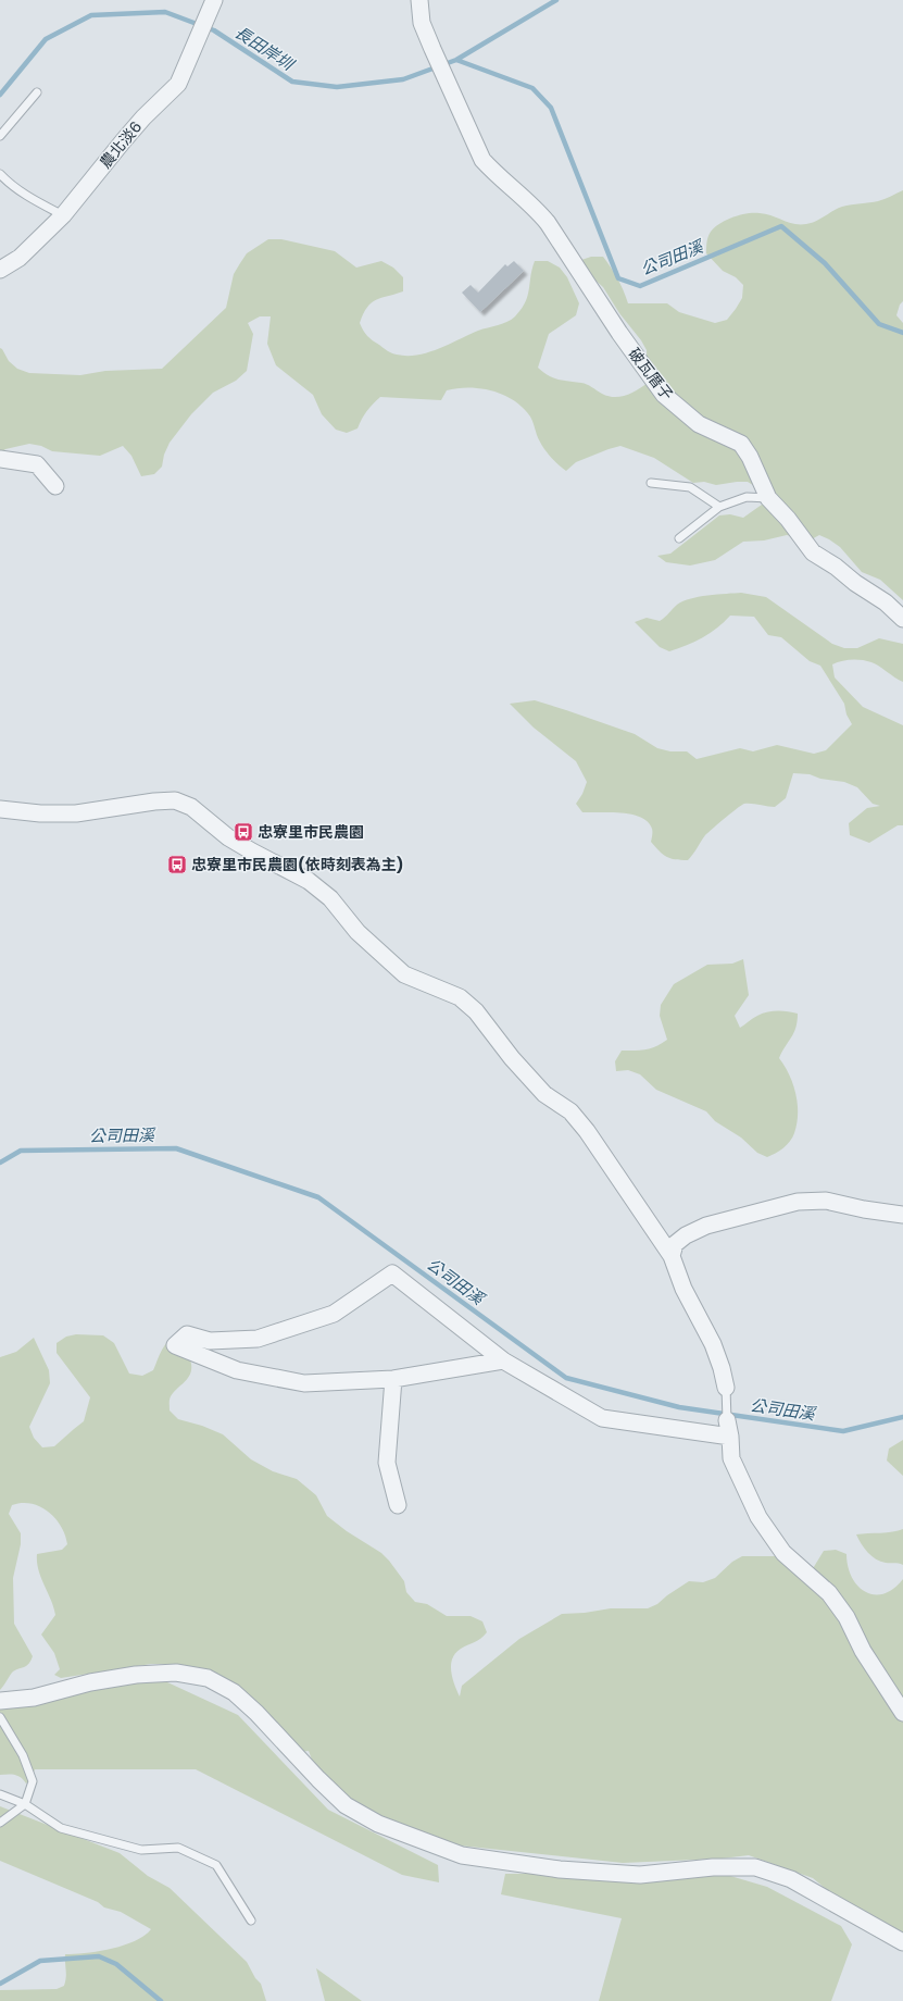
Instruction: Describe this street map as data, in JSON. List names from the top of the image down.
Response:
{
  "streets": {
    "street": ["農北淡6", "破瓦厝子"]
  },
  "water": ["長田岸圳", "公司田溪"],
  "places": {
    "bus stop": ["忠寮里市民農園", "忠寮里市民農園(依時刻表為主)"]
  }
}
